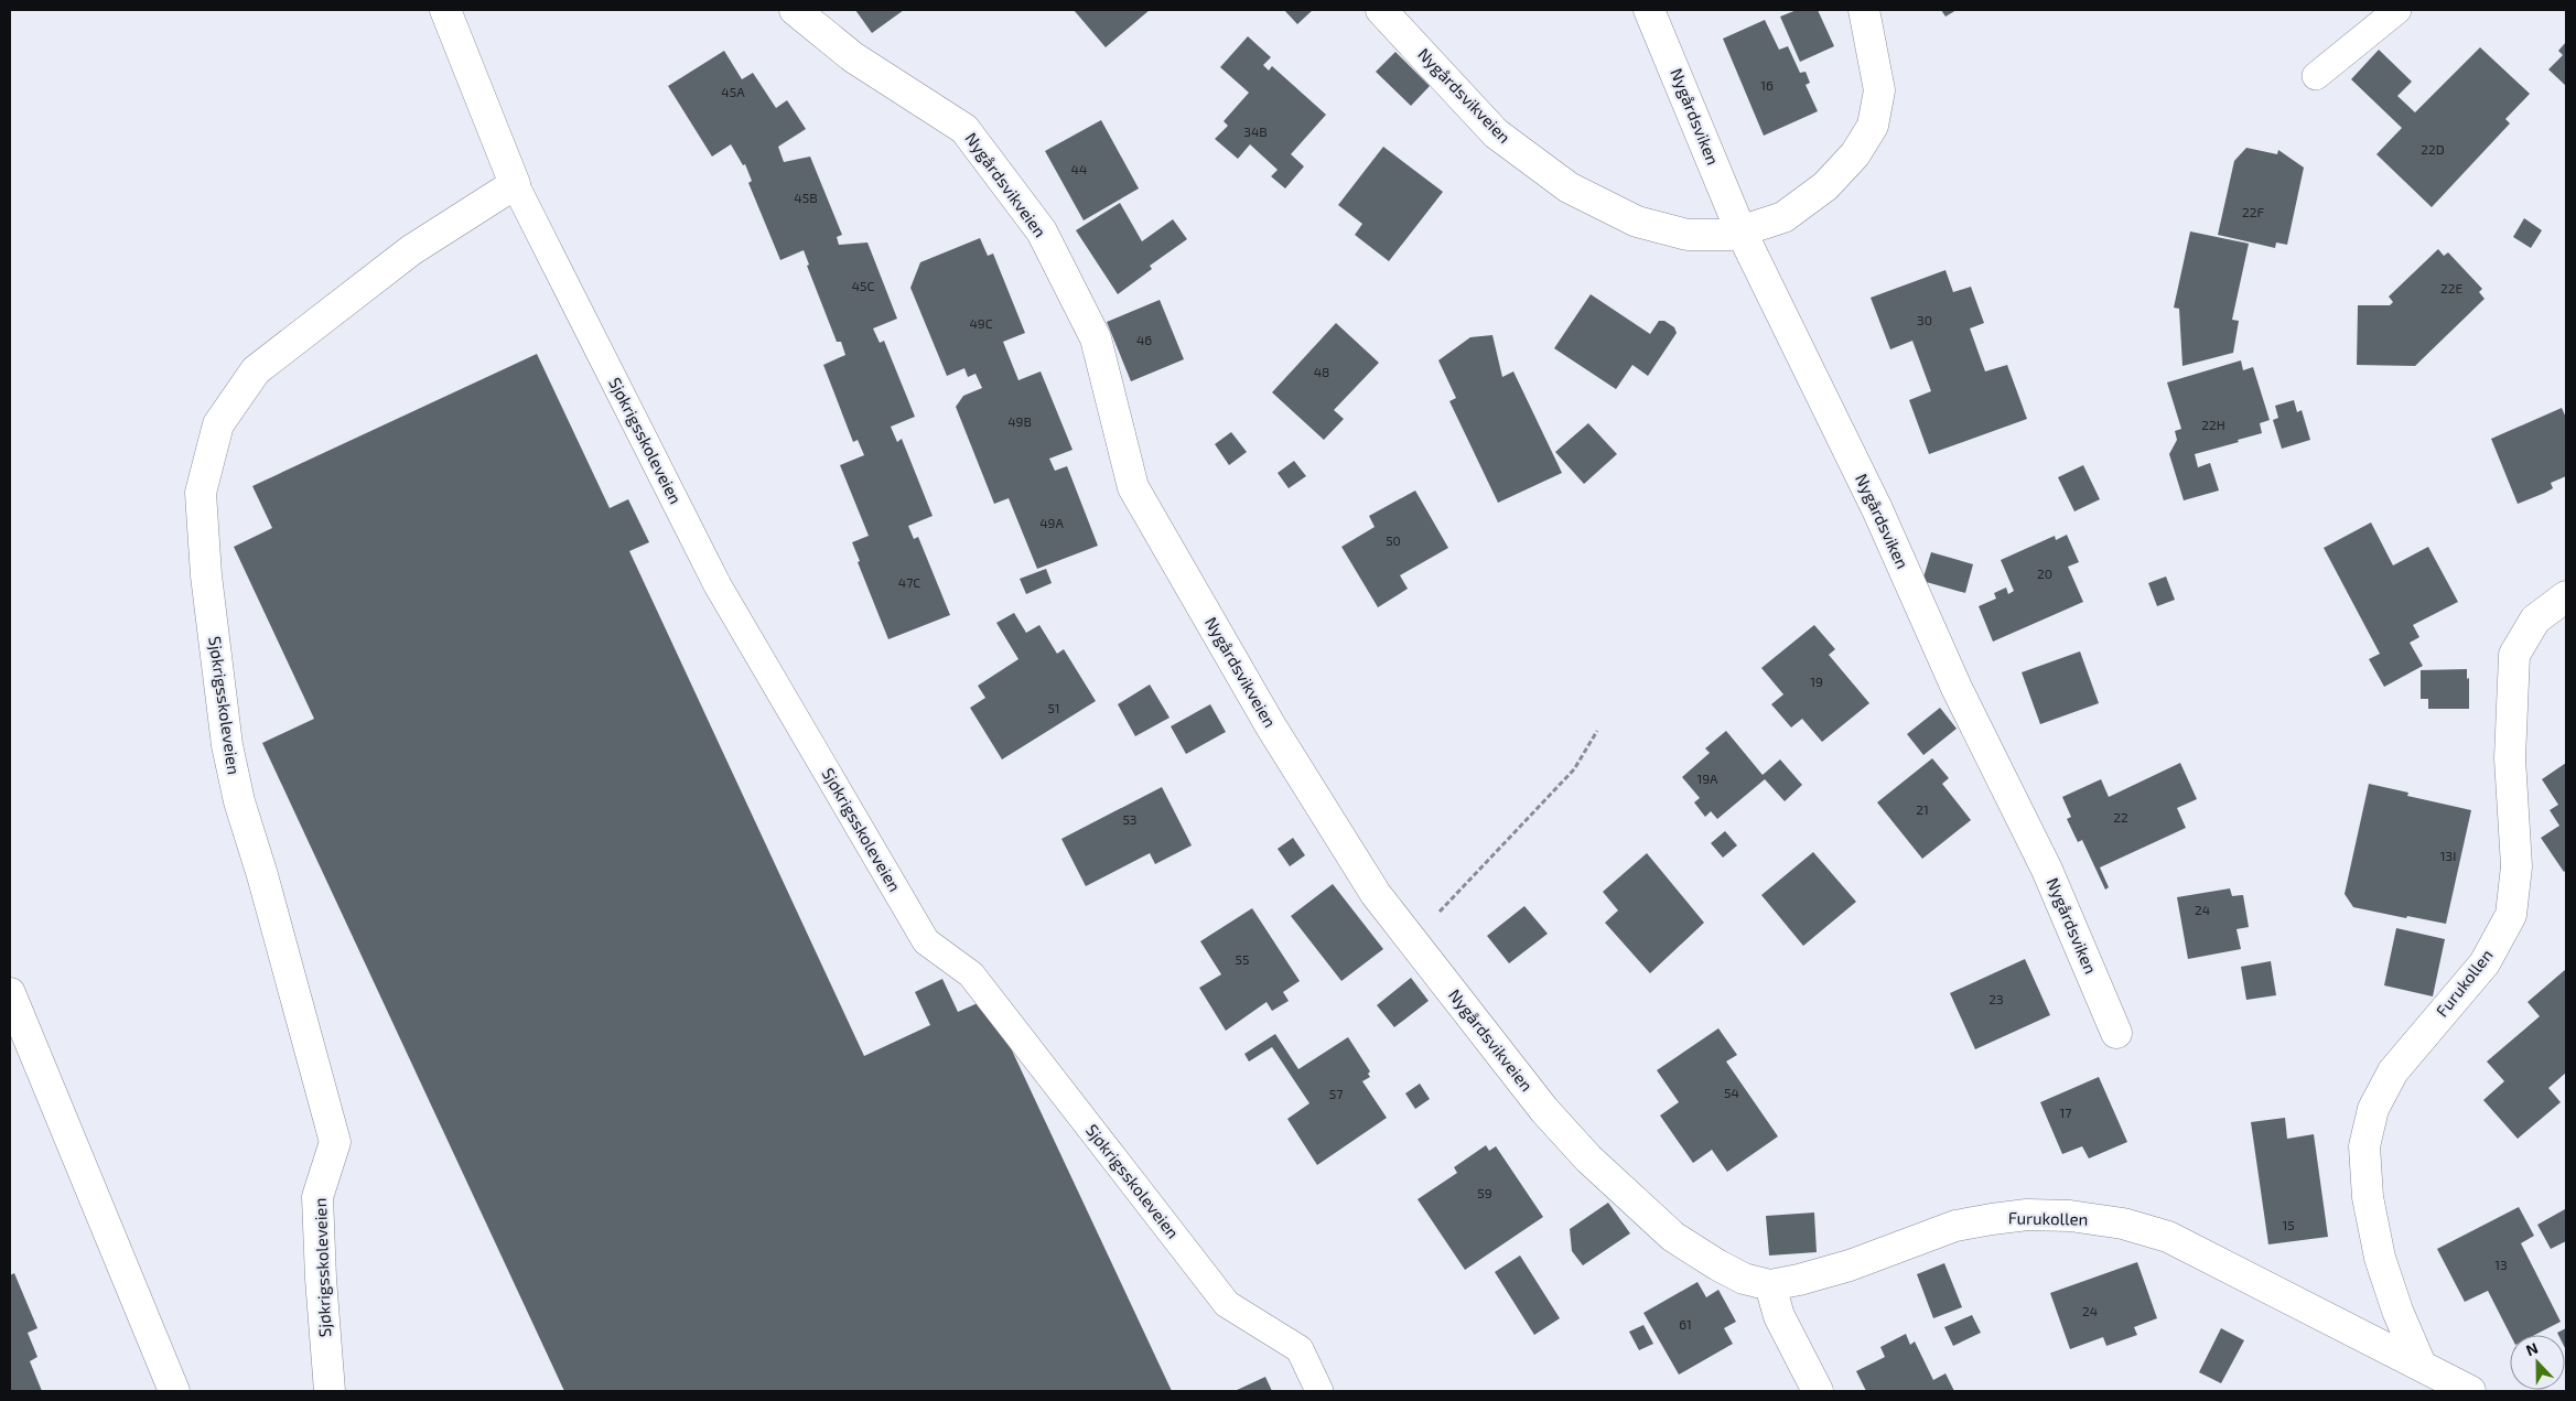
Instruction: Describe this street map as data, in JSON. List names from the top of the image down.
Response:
{
  "streets": {
    "street": [
      "Nygårdsvikveien",
      "Nygårdsviken",
      "Sjøkrigsskoleveien",
      "Furukollen"
    ]
  },
  "crossings": [
    ["Nygårdsvikveien", "Nygårdsviken"],
    ["Nygårdsvikveien", "Furukollen"]
  ],
  "house_numbers": [
    "16",
    "45A",
    "34B",
    "22D",
    "44",
    "45B",
    "22F",
    "45C",
    "22E",
    "30",
    "49C",
    "46",
    "48",
    "49B",
    "22H",
    "49A",
    "50",
    "20",
    "47C",
    "19",
    "51",
    "19A",
    "21",
    "22",
    "53",
    "13I",
    "24",
    "55",
    "23",
    "54",
    "57",
    "17",
    "59",
    "15",
    "13",
    "24",
    "61"
  ],
  "north": "top"
}
